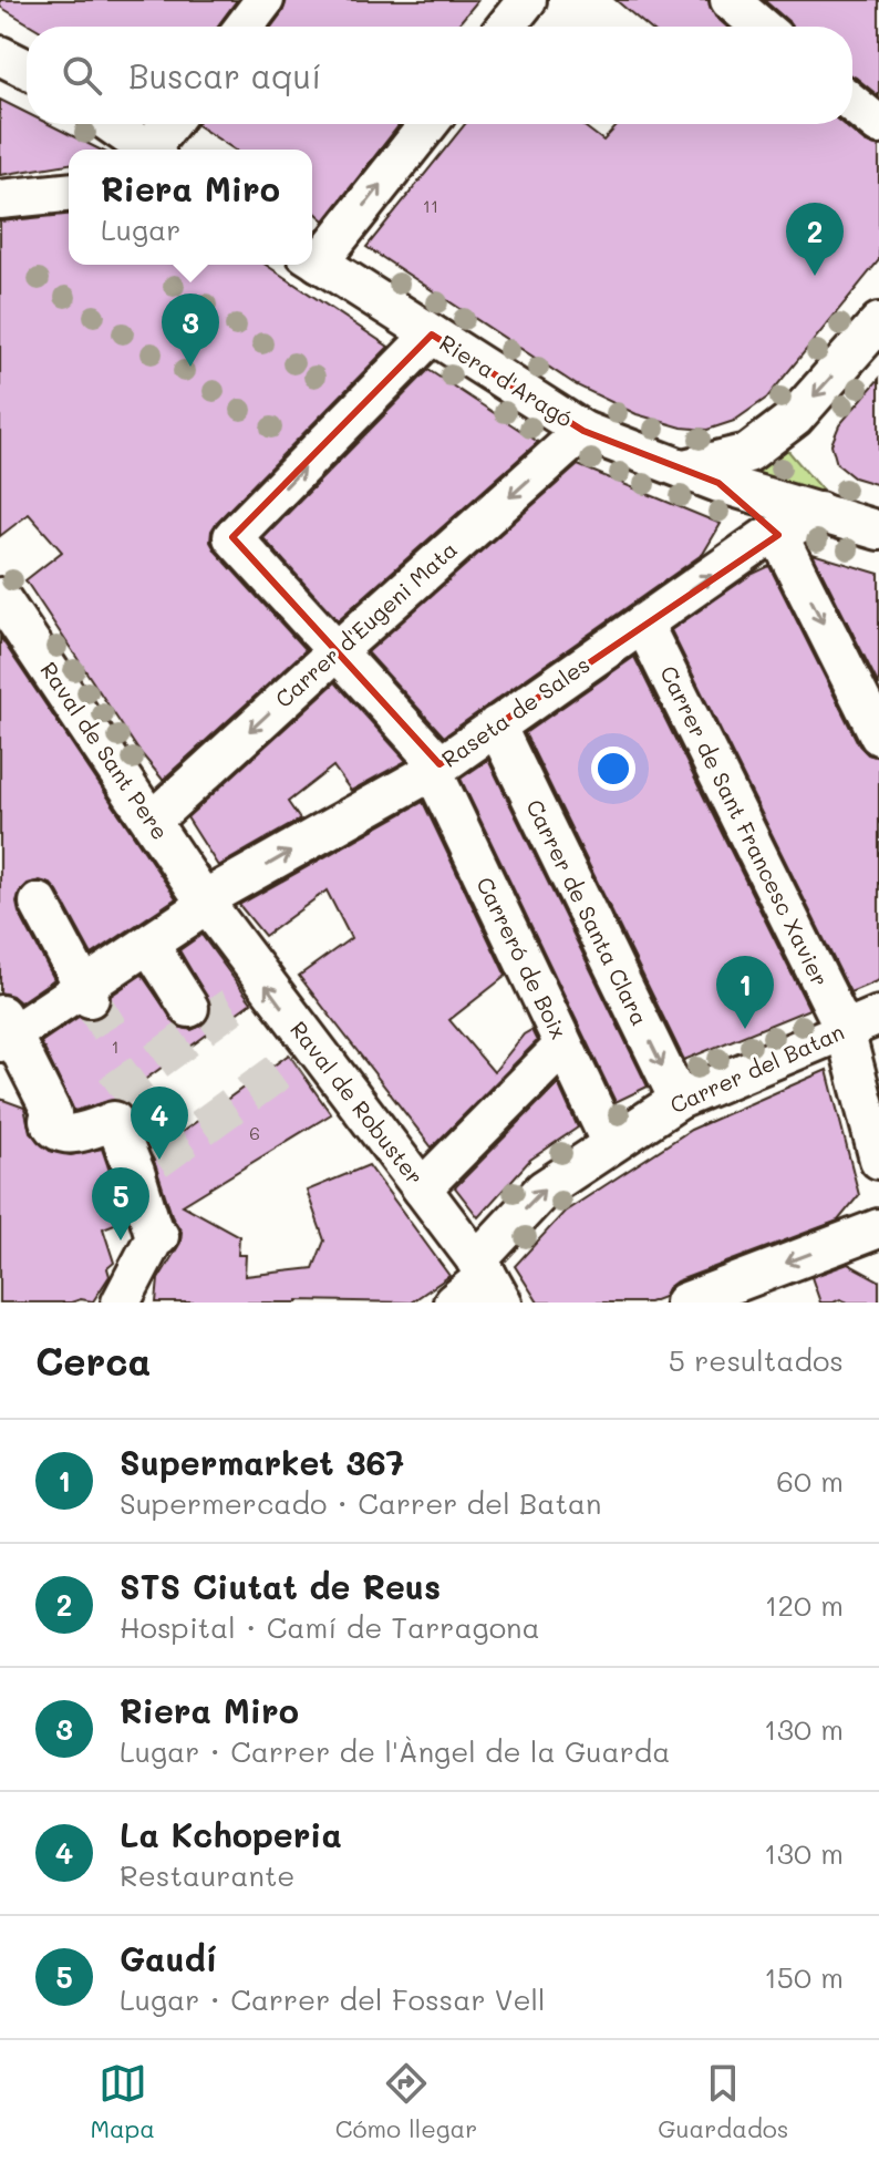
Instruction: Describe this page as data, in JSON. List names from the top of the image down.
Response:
{
  "streets": {
    "street": [
      "Riera d'Aragó",
      "Carrer d'Eugeni Mata",
      "Raseta de Sales",
      "Raval de Sant Pere",
      "Carrer de Sant Francesc Xavier",
      "Carrer de Santa Clara",
      "Carreró de Boix",
      "Carrer del Batan",
      "Raval de Robuster"
    ]
  },
  "crossings": [
    ["Riera d'Aragó", "Carrer d'Eugeni Mata"],
    ["Riera d'Aragó", "Raseta de Sales"],
    ["Riera d'Aragó", "Carreró de Boix"],
    ["Carrer d'Eugeni Mata", "Raval de Sant Pere"],
    ["Carrer d'Eugeni Mata", "Carreró de Boix"],
    ["Raseta de Sales", "Raval de Sant Pere"],
    ["Raseta de Sales", "Carrer de Sant Francesc Xavier"],
    ["Raseta de Sales", "Carrer de Santa Clara"],
    ["Raseta de Sales", "Carreró de Boix"],
    ["Raseta de Sales", "Raval de Robuster"],
    ["Raval de Sant Pere", "Raval de Robuster"],
    ["Carrer de Sant Francesc Xavier", "Carrer del Batan"],
    ["Carrer de Santa Clara", "Carrer del Batan"],
    ["Carreró de Boix", "Carrer del Batan"],
    ["Carrer del Batan", "Raval de Robuster"]
  ],
  "one_way": ["Carrer d'Eugeni Mata", "Carrer de Santa Clara", "Raval de Robuster"],
  "house_numbers": ["11", "1", "6"],
  "page": {
    "search": "Buscar aquí",
    "popup": ["Riera Miro", "Lugar"],
    "pins": [
      "2",
      "3",
      "1",
      "4",
      "5"
    ],
    "heading": ["Cerca", "5 resultados"],
    "list": [
      {
        "mark": "1",
        "name": "Supermarket 367",
        "note": "Supermercado · Carrer del Batan",
        "value": "60 m"
      },
      {
        "mark": "2",
        "name": "STS Ciutat de Reus",
        "note": "Hospital · Camí de Tarragona",
        "value": "120 m"
      },
      {
        "mark": "3",
        "name": "Riera Miro",
        "note": "Lugar · Carrer de l'Àngel de la Guarda",
        "value": "130 m"
      },
      {
        "mark": "4",
        "name": "La Kchoperia",
        "note": "Restaurante",
        "value": "130 m"
      },
      {
        "mark": "5",
        "name": "Gaudí",
        "note": "Lugar · Carrer del Fossar Vell",
        "value": "150 m"
      }
    ],
    "nav": ["Mapa", "Cómo llegar", "Guardados"]
  }
}
